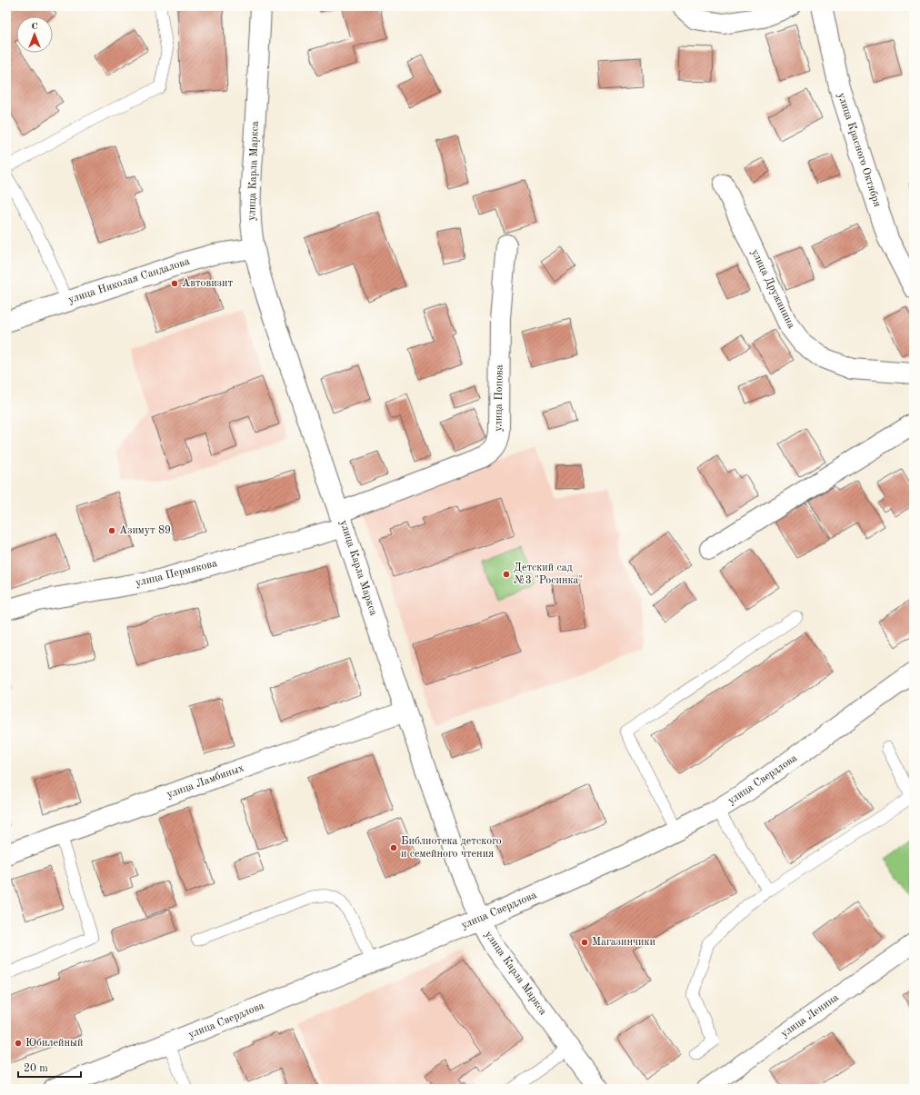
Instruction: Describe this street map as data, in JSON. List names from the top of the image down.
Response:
{
  "streets": {
    "street": [
      "улица Красного Октября",
      "улица Карла Маркса",
      "улица Николая Сандалова",
      "улица Дружинина",
      "улица Попова",
      "улица Пермякова",
      "улица Свердлова",
      "улица Ламбиных",
      "улица Ленина"
    ]
  },
  "crossings": [
    ["улица Карла Маркса", "улица Николая Сандалова"],
    ["улица Карла Маркса", "улица Попова"],
    ["улица Карла Маркса", "улица Пермякова"],
    ["улица Карла Маркса", "улица Свердлова"],
    ["улица Карла Маркса", "улица Ламбиных"],
    ["улица Попова", "улица Пермякова"]
  ],
  "places": [
    "Автовизит",
    "Азимут 89",
    "Детский сад №3 \"Росинка\"",
    "Библиотека детского и семейного чтения",
    "Магазинчики",
    "Юбилейный"
  ],
  "scale_bar": "20 m",
  "north": "top"
}
